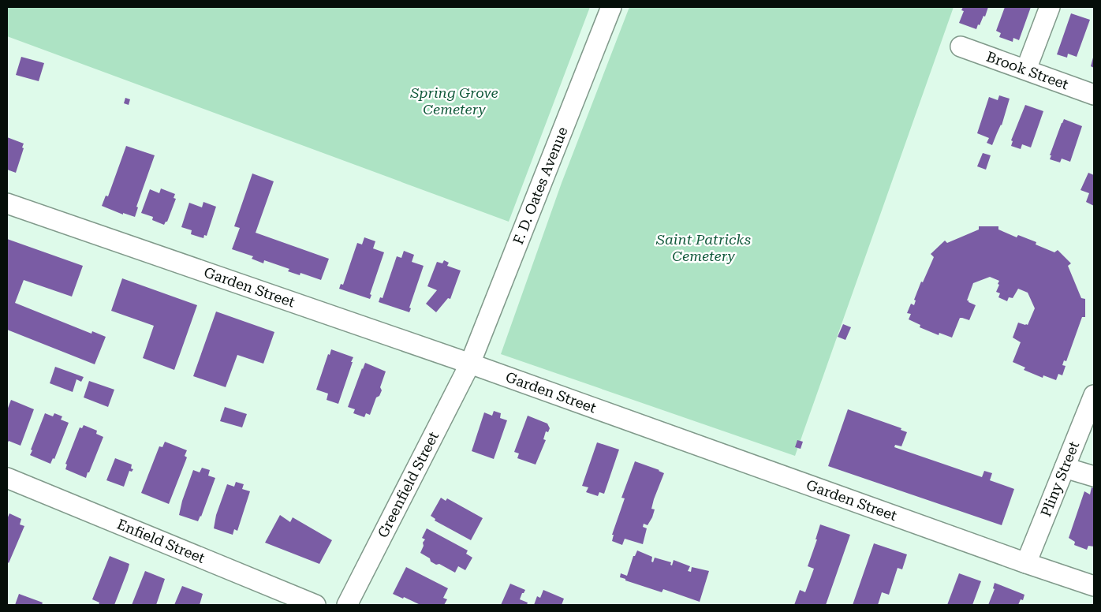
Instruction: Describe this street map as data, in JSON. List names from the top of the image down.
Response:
{
  "streets": {
    "street": [
      "Brook Street",
      "F. D. Oates Avenue",
      "Garden Street",
      "Pliny Street",
      "Greenfield Street",
      "Enfield Street"
    ]
  },
  "crossings": [
    ["F. D. Oates Avenue", "Garden Street"],
    ["F. D. Oates Avenue", "Greenfield Street"],
    ["Garden Street", "Pliny Street"],
    ["Garden Street", "Greenfield Street"]
  ],
  "parks": ["Spring Grove Cemetery", "Saint Patricks Cemetery"]
}
